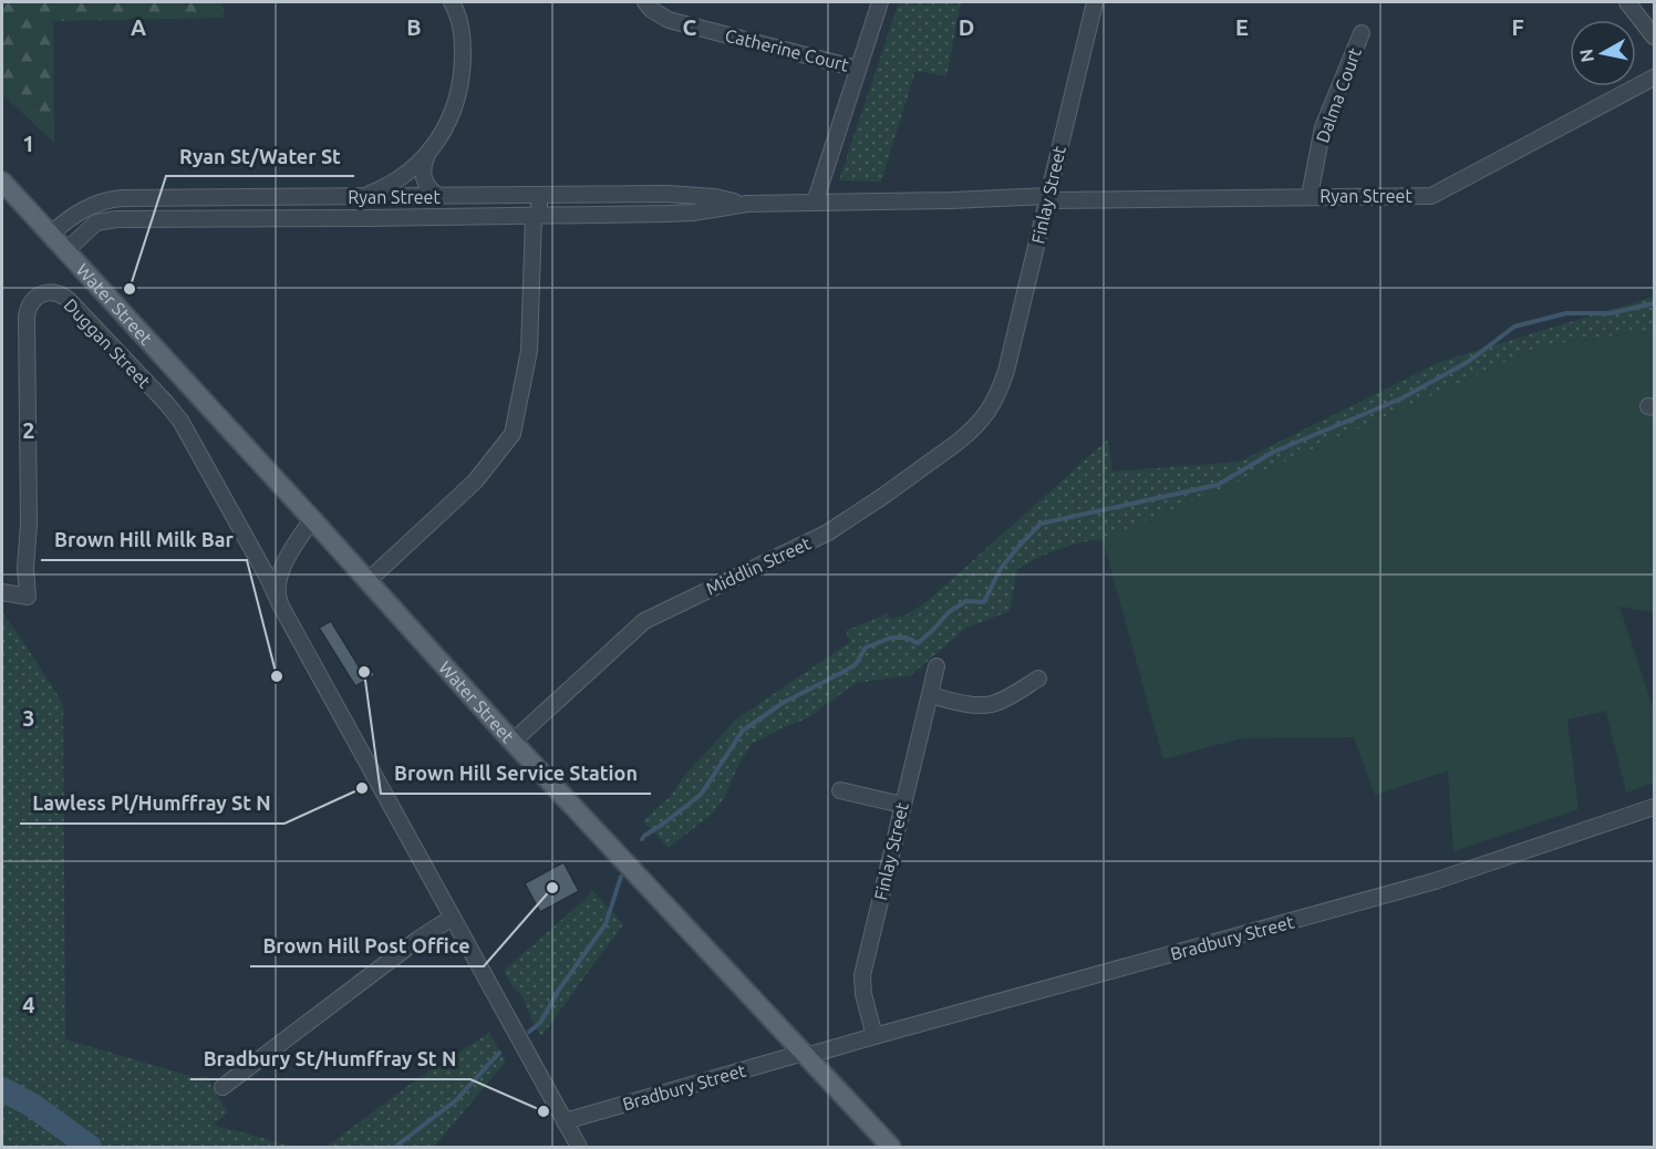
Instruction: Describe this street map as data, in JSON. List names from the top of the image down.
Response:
{
  "streets": {
    "main road": ["Water Street"],
    "street": [
      "Catherine Court",
      "Dalma Court",
      "Finlay Street",
      "Ryan Street",
      "Duggan Street",
      "Middlin Street",
      "Bradbury Street"
    ]
  },
  "crossings": [
    ["Dalma Court", "Ryan Street"],
    ["Finlay Street", "Ryan Street"],
    ["Finlay Street", "Middlin Street"],
    ["Finlay Street", "Bradbury Street"],
    ["Ryan Street", "Water Street"],
    ["Water Street", "Middlin Street"],
    ["Water Street", "Bradbury Street"],
    ["Duggan Street", "Bradbury Street"]
  ],
  "places": [
    "Ryan St/Water St",
    "Brown Hill Service Station",
    "Brown Hill Milk Bar",
    "Lawless Pl/Humffray St N",
    "Brown Hill Post Office",
    "Bradbury St/Humffray St N"
  ],
  "north": "left",
  "grid": {
    "columns": [
      "A",
      "B",
      "C",
      "D",
      "E",
      "F"
    ],
    "rows": [
      "1",
      "2",
      "3",
      "4"
    ]
  }
}
